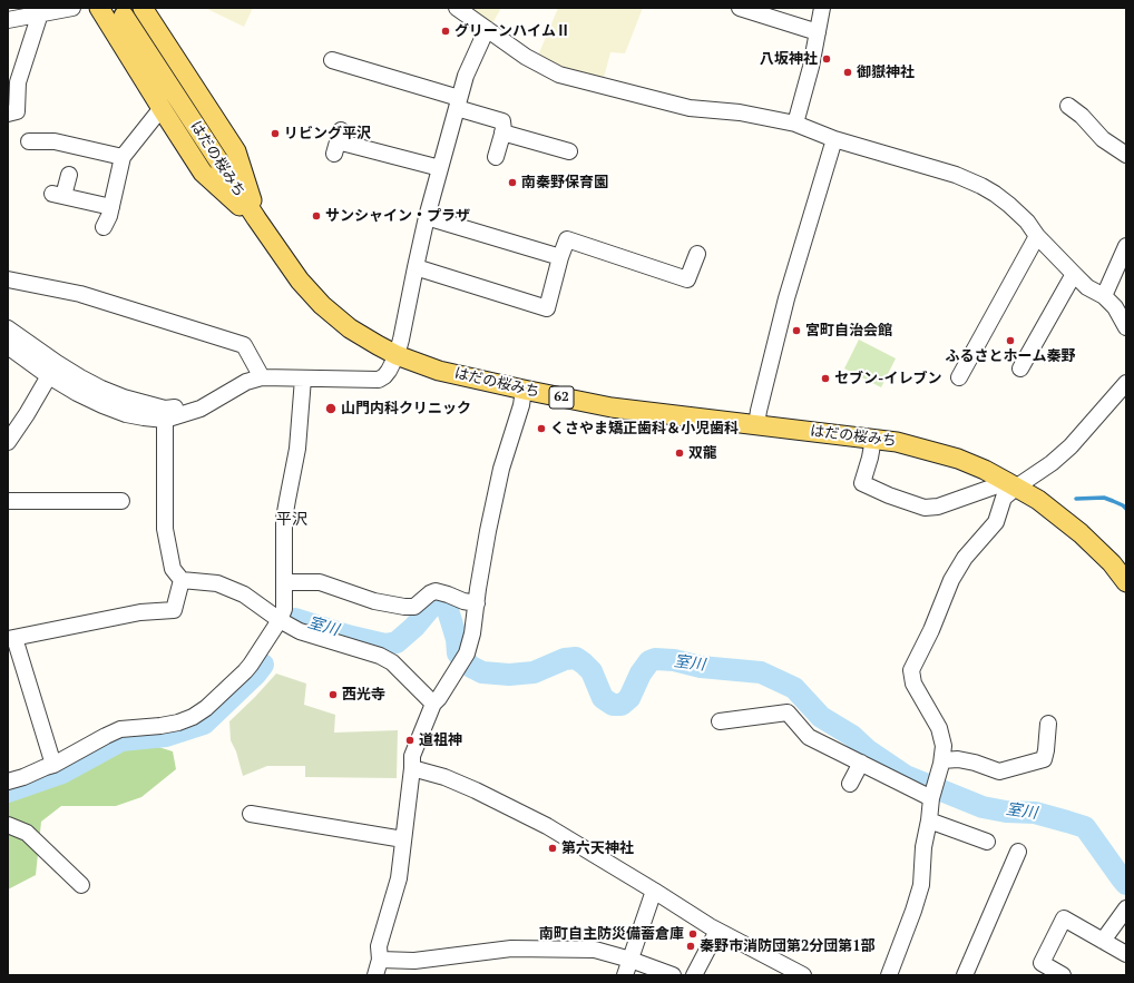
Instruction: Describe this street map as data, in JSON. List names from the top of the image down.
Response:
{
  "streets": {
    "main road": ["はだの桜みち", "62"]
  },
  "districts": ["平沢"],
  "water": ["室川"],
  "places": [
    "グリーンハイムⅡ",
    "八坂神社",
    "御嶽神社",
    "リビング平沢",
    "南秦野保育園",
    "サンシャイン・プラザ",
    "宮町自治会館",
    "ふるさとホーム秦野",
    "セブン-イレブン",
    "山門内科クリニック",
    "くさやま矯正歯科＆小児歯科",
    "双龍",
    "西光寺",
    "道祖神",
    "第六天神社",
    "南町自主防災備蓄倉庫",
    "秦野市消防団第2分団第1部"
  ]
}
